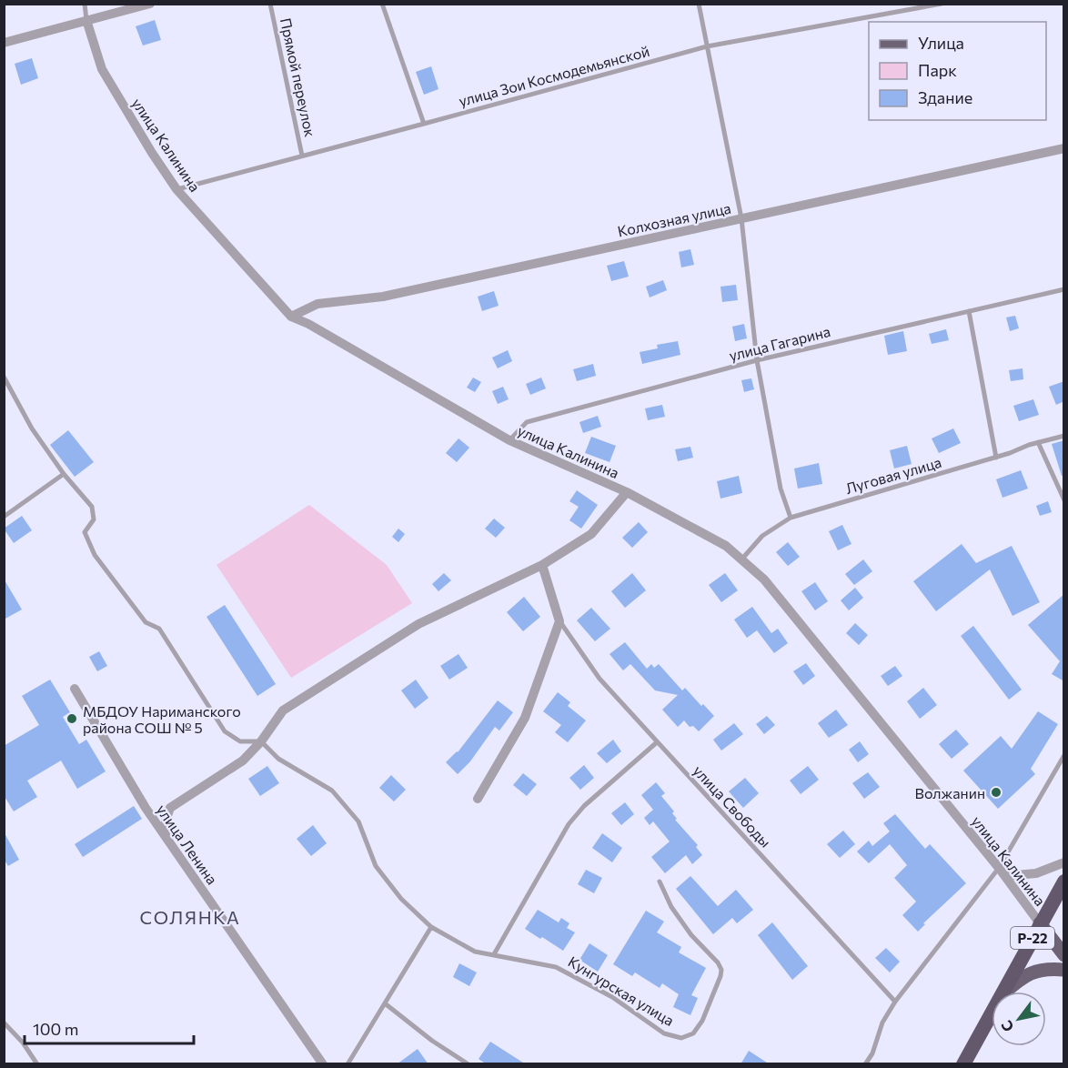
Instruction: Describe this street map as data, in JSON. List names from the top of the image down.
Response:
{
  "streets": {
    "highway": ["Р-22"],
    "street": ["улица Калинина", "Колхозная улица", "улица Ленина"],
    "lane": [
      "улица Зои Космодемьянской",
      "Прямой переулок",
      "улица Гагарина",
      "Луговая улица",
      "улица Свободы",
      "Кунгурская улица"
    ]
  },
  "crossings": [
    ["улица Зои Космодемьянской", "Прямой переулок"],
    ["улица Зои Космодемьянской", "улица Калинина"],
    ["улица Калинина", "Колхозная улица"],
    ["улица Калинина", "улица Гагарина"],
    ["улица Калинина", "Луговая улица"],
    ["улица Калинина", "Р-22"]
  ],
  "districts": ["СОЛЯНКА"],
  "places": ["МБДОУ Нариманского района СОШ № 5", "Волжанин"],
  "legend": ["Улица", "Парк", "Здание"],
  "scale_bar": "100 m",
  "north": "bottom left"
}
